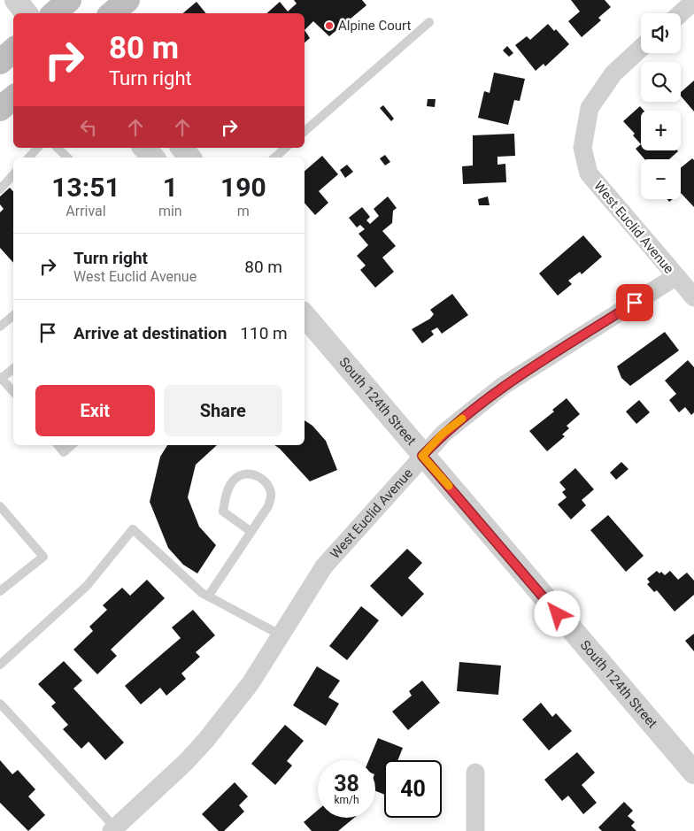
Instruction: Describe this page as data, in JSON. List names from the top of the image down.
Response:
{
  "streets": {
    "street": ["West Euclid Avenue", "South 124th Street"]
  },
  "crossings": [
    ["West Euclid Avenue", "South 124th Street"]
  ],
  "places": ["Alpine Court"],
  "page": {
    "map_buttons": ["+", "−"],
    "turn": ["80 m", "Turn right"],
    "eta": [
      "13:51",
      "Arrival",
      "1",
      "min",
      "190",
      "m"
    ],
    "list": [
      {
        "name": "Turn right",
        "note": "West Euclid Avenue",
        "value": "80 m"
      },
      {
        "name": "Arrive at destination",
        "value": "110 m"
      }
    ],
    "buttons": ["Exit", "Share"],
    "speed": "38 km/h",
    "limit": "40"
  }
}
